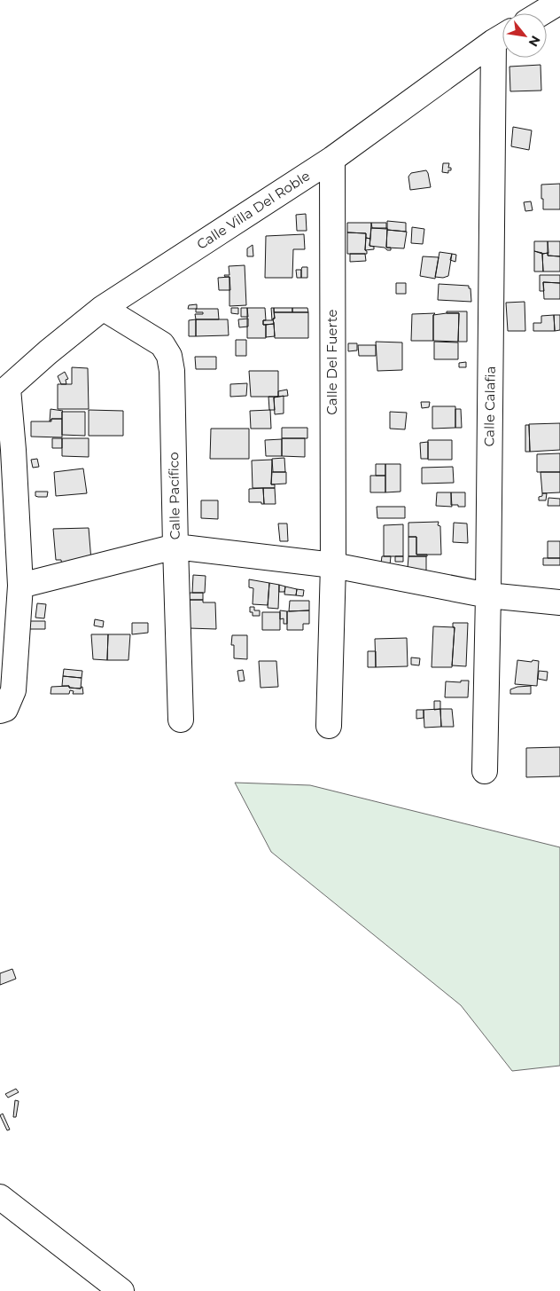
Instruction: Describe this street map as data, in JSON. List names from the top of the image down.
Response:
{
  "streets": {
    "street": [
      "Calle Villa Del Roble",
      "Calle Del Fuerte",
      "Calle Calafia",
      "Calle Pacífico"
    ]
  },
  "crossings": [
    ["Calle Villa Del Roble", "Calle Del Fuerte"],
    ["Calle Villa Del Roble", "Calle Calafia"],
    ["Calle Villa Del Roble", "Calle Pacífico"]
  ],
  "north": "bottom right"
}
